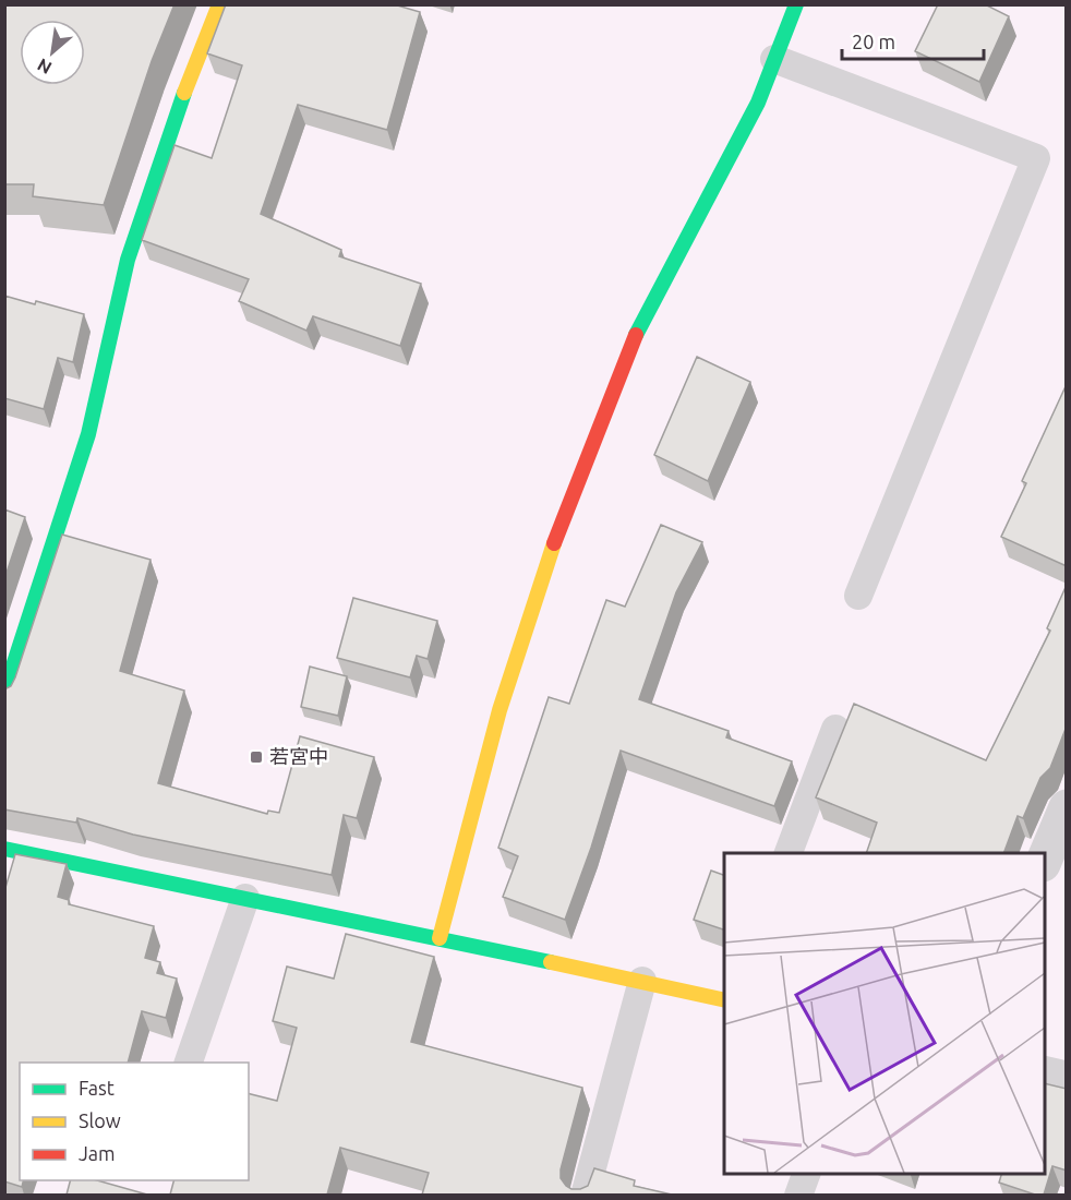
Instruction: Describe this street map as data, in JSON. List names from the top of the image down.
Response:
{
  "places": {
    "transit": ["若宮中"]
  },
  "legend": ["Fast", "Slow", "Jam"],
  "scale_bar": "20 m",
  "north": "bottom left"
}
